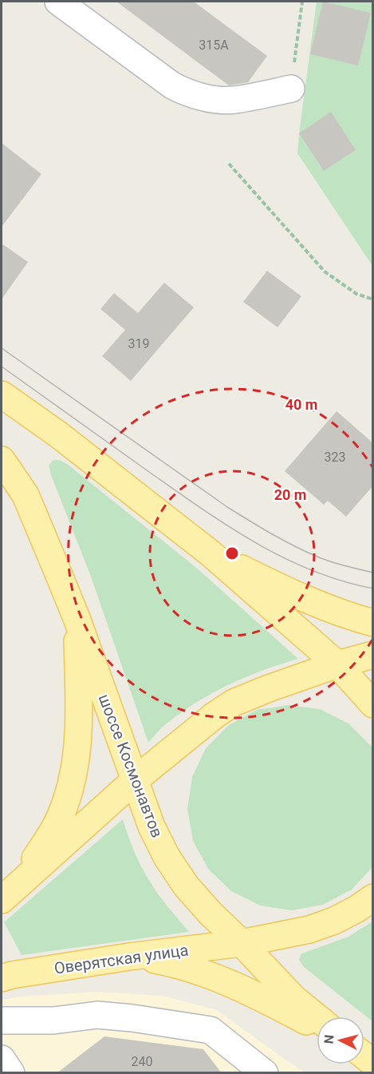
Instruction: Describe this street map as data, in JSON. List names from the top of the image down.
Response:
{
  "streets": {
    "main road": ["шоссе Космонавтов", "Оверятская улица"]
  },
  "crossings": [
    ["шоссе Космонавтов", "Оверятская улица"]
  ],
  "house_numbers": [
    "315А",
    "319",
    "323",
    "240"
  ],
  "north": "left",
  "rings": ["40 m", "20 m"]
}
